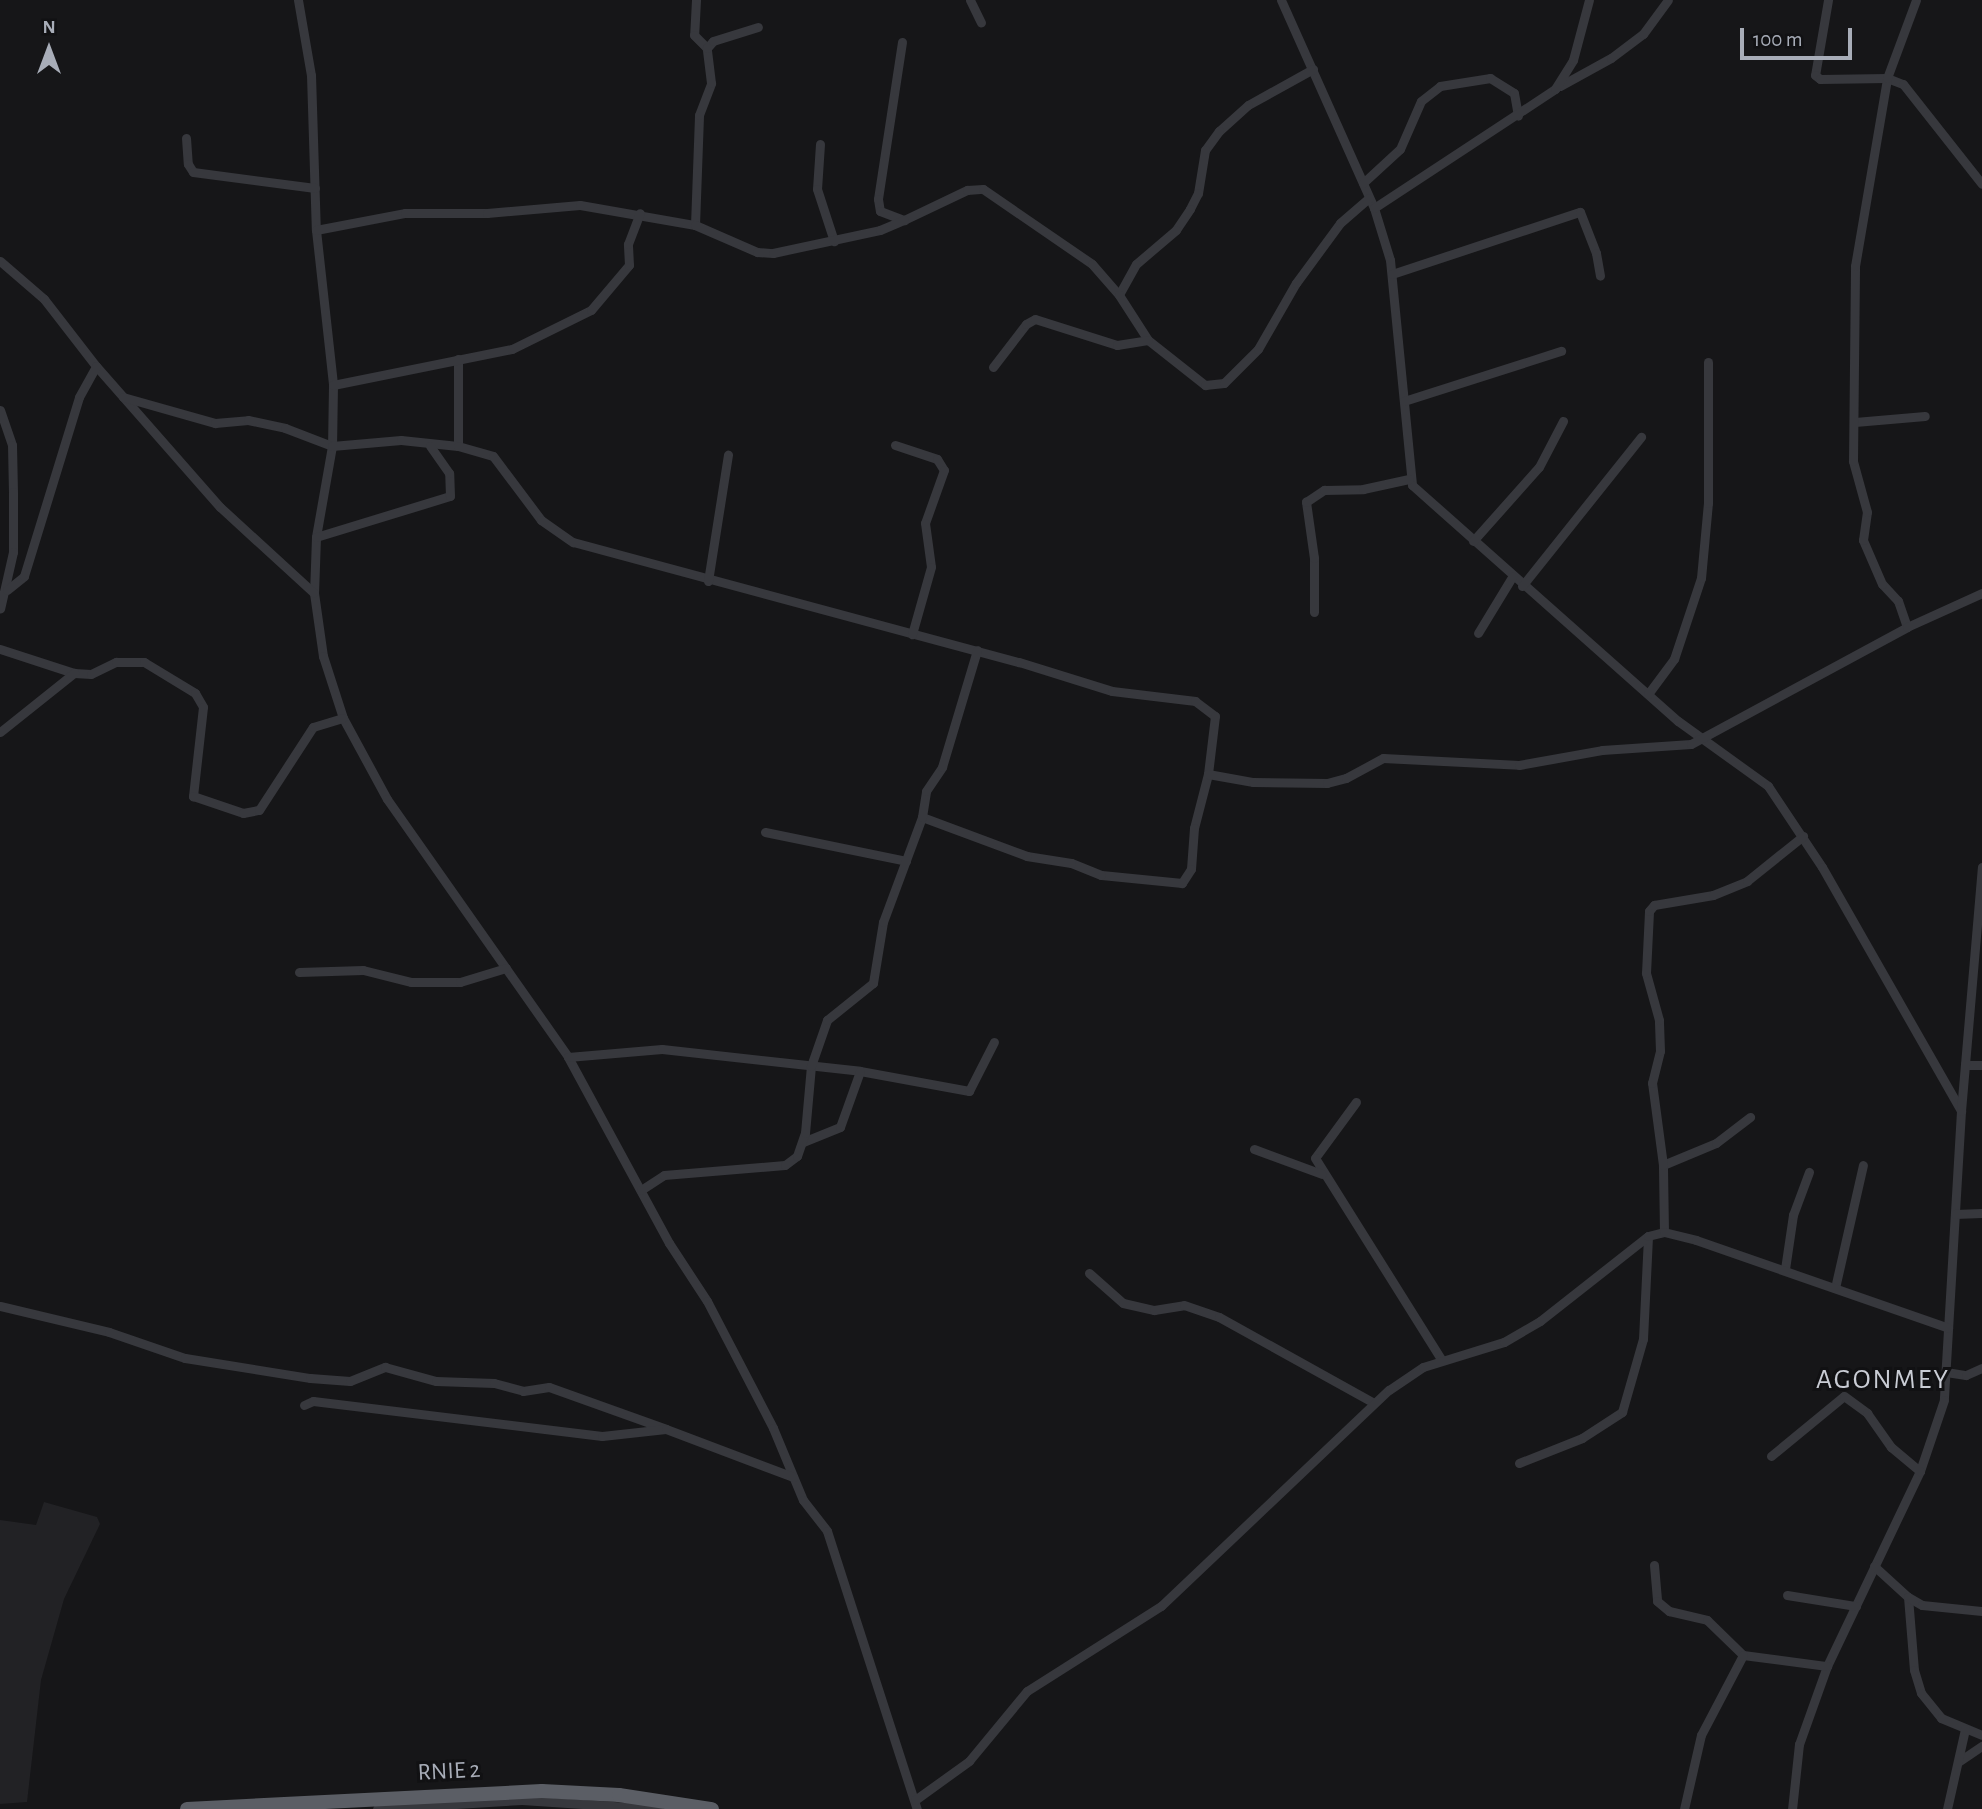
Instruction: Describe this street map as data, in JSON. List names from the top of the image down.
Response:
{
  "streets": {
    "highway": ["RNIE 2"]
  },
  "districts": ["AGONMEY"],
  "scale_bar": "100 m",
  "north": "top"
}
